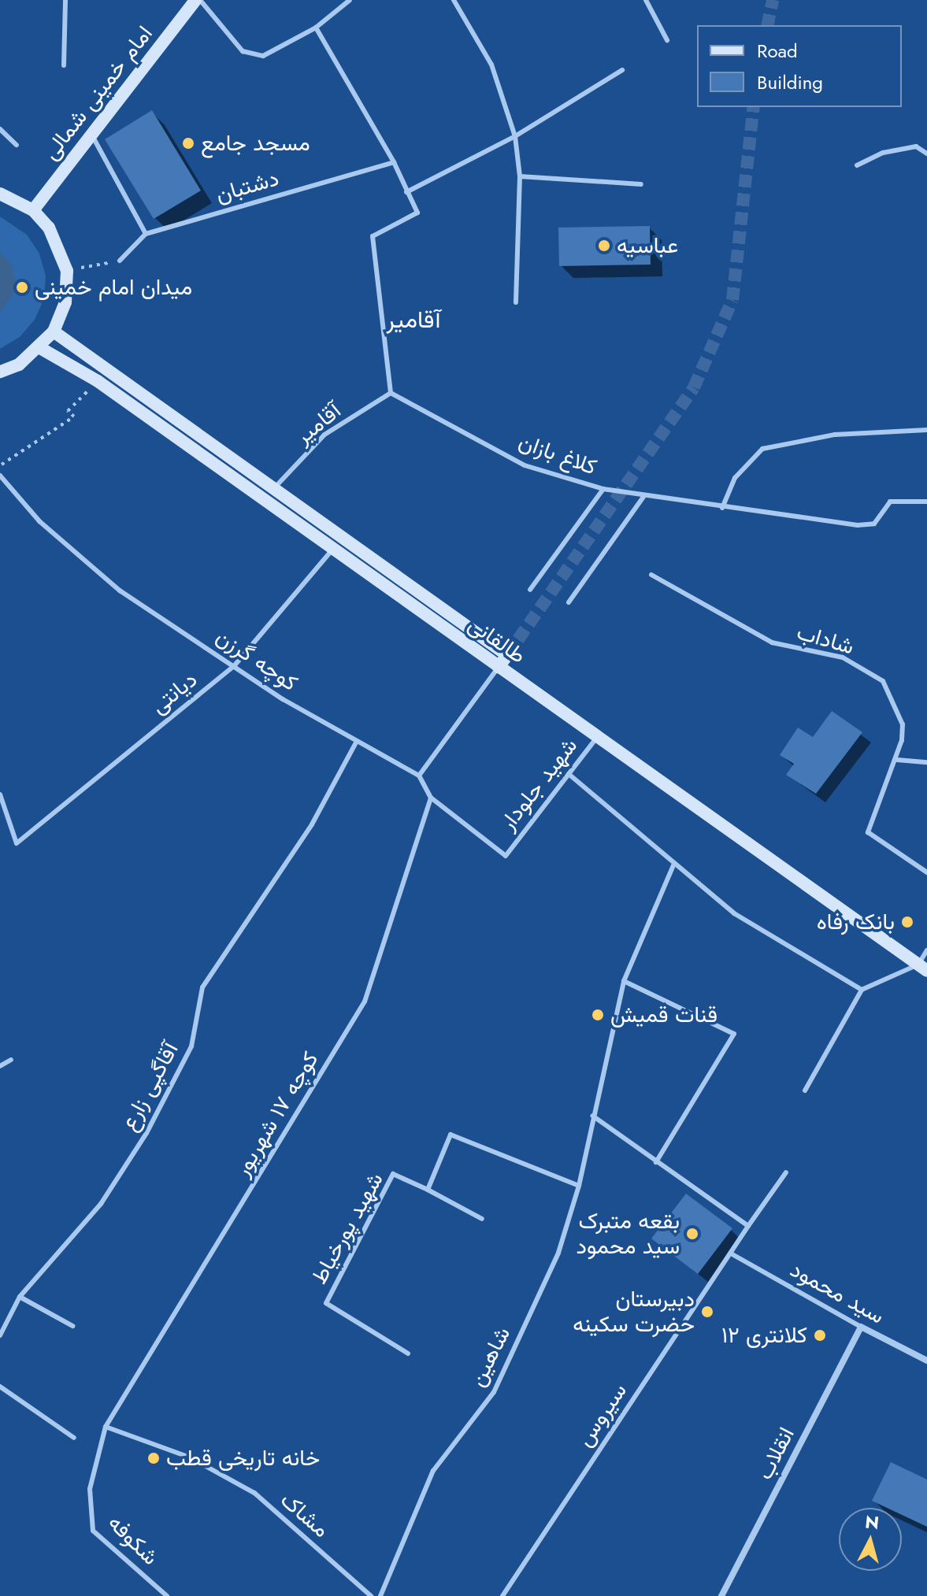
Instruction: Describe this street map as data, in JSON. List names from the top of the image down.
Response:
{
  "streets": {
    "main road": ["امام خمینی شمالی", "طالقانی"],
    "street": ["سید محمود", "انقلاب"],
    "lane": [
      "دشتبان",
      "آقامیر",
      "کلاغ بازان",
      "شاداب",
      "کوچه گرزن",
      "دیانتی",
      "شهید جلودار",
      "آقاگپی زارع",
      "کوچه ۱۷ شهریور",
      "شهید پورخیاط",
      "شاهین",
      "سیروس",
      "مشاک",
      "شکوفه"
    ]
  },
  "crossings": [
    ["آقامیر", "کلاغ بازان"],
    ["آقامیر", "طالقانی"],
    ["طالقانی", "دیانتی"],
    ["طالقانی", "شهید جلودار"],
    ["کوچه گرزن", "دیانتی"],
    ["کوچه گرزن", "آقاگپی زارع"],
    ["شهید جلودار", "کوچه ۱۷ شهریور"],
    ["کوچه ۱۷ شهریور", "مشاک"],
    ["کوچه ۱۷ شهریور", "شکوفه"],
    ["سید محمود", "سیروس"],
    ["سید محمود", "انقلاب"],
    ["مشاک", "شکوفه"]
  ],
  "districts": ["آقامیر"],
  "places": [
    "مسجد جامع",
    "عباسیه",
    "میدان امام خمینی",
    "بانک رفاه",
    "قنات قمیش",
    "بقعه متبرک سید محمود",
    "دبیرستان حضرت سکینه",
    "کلانتری ۱۲",
    "خانه تاریخی قطب"
  ],
  "legend": ["Road", "Building"],
  "north": "top"
}
